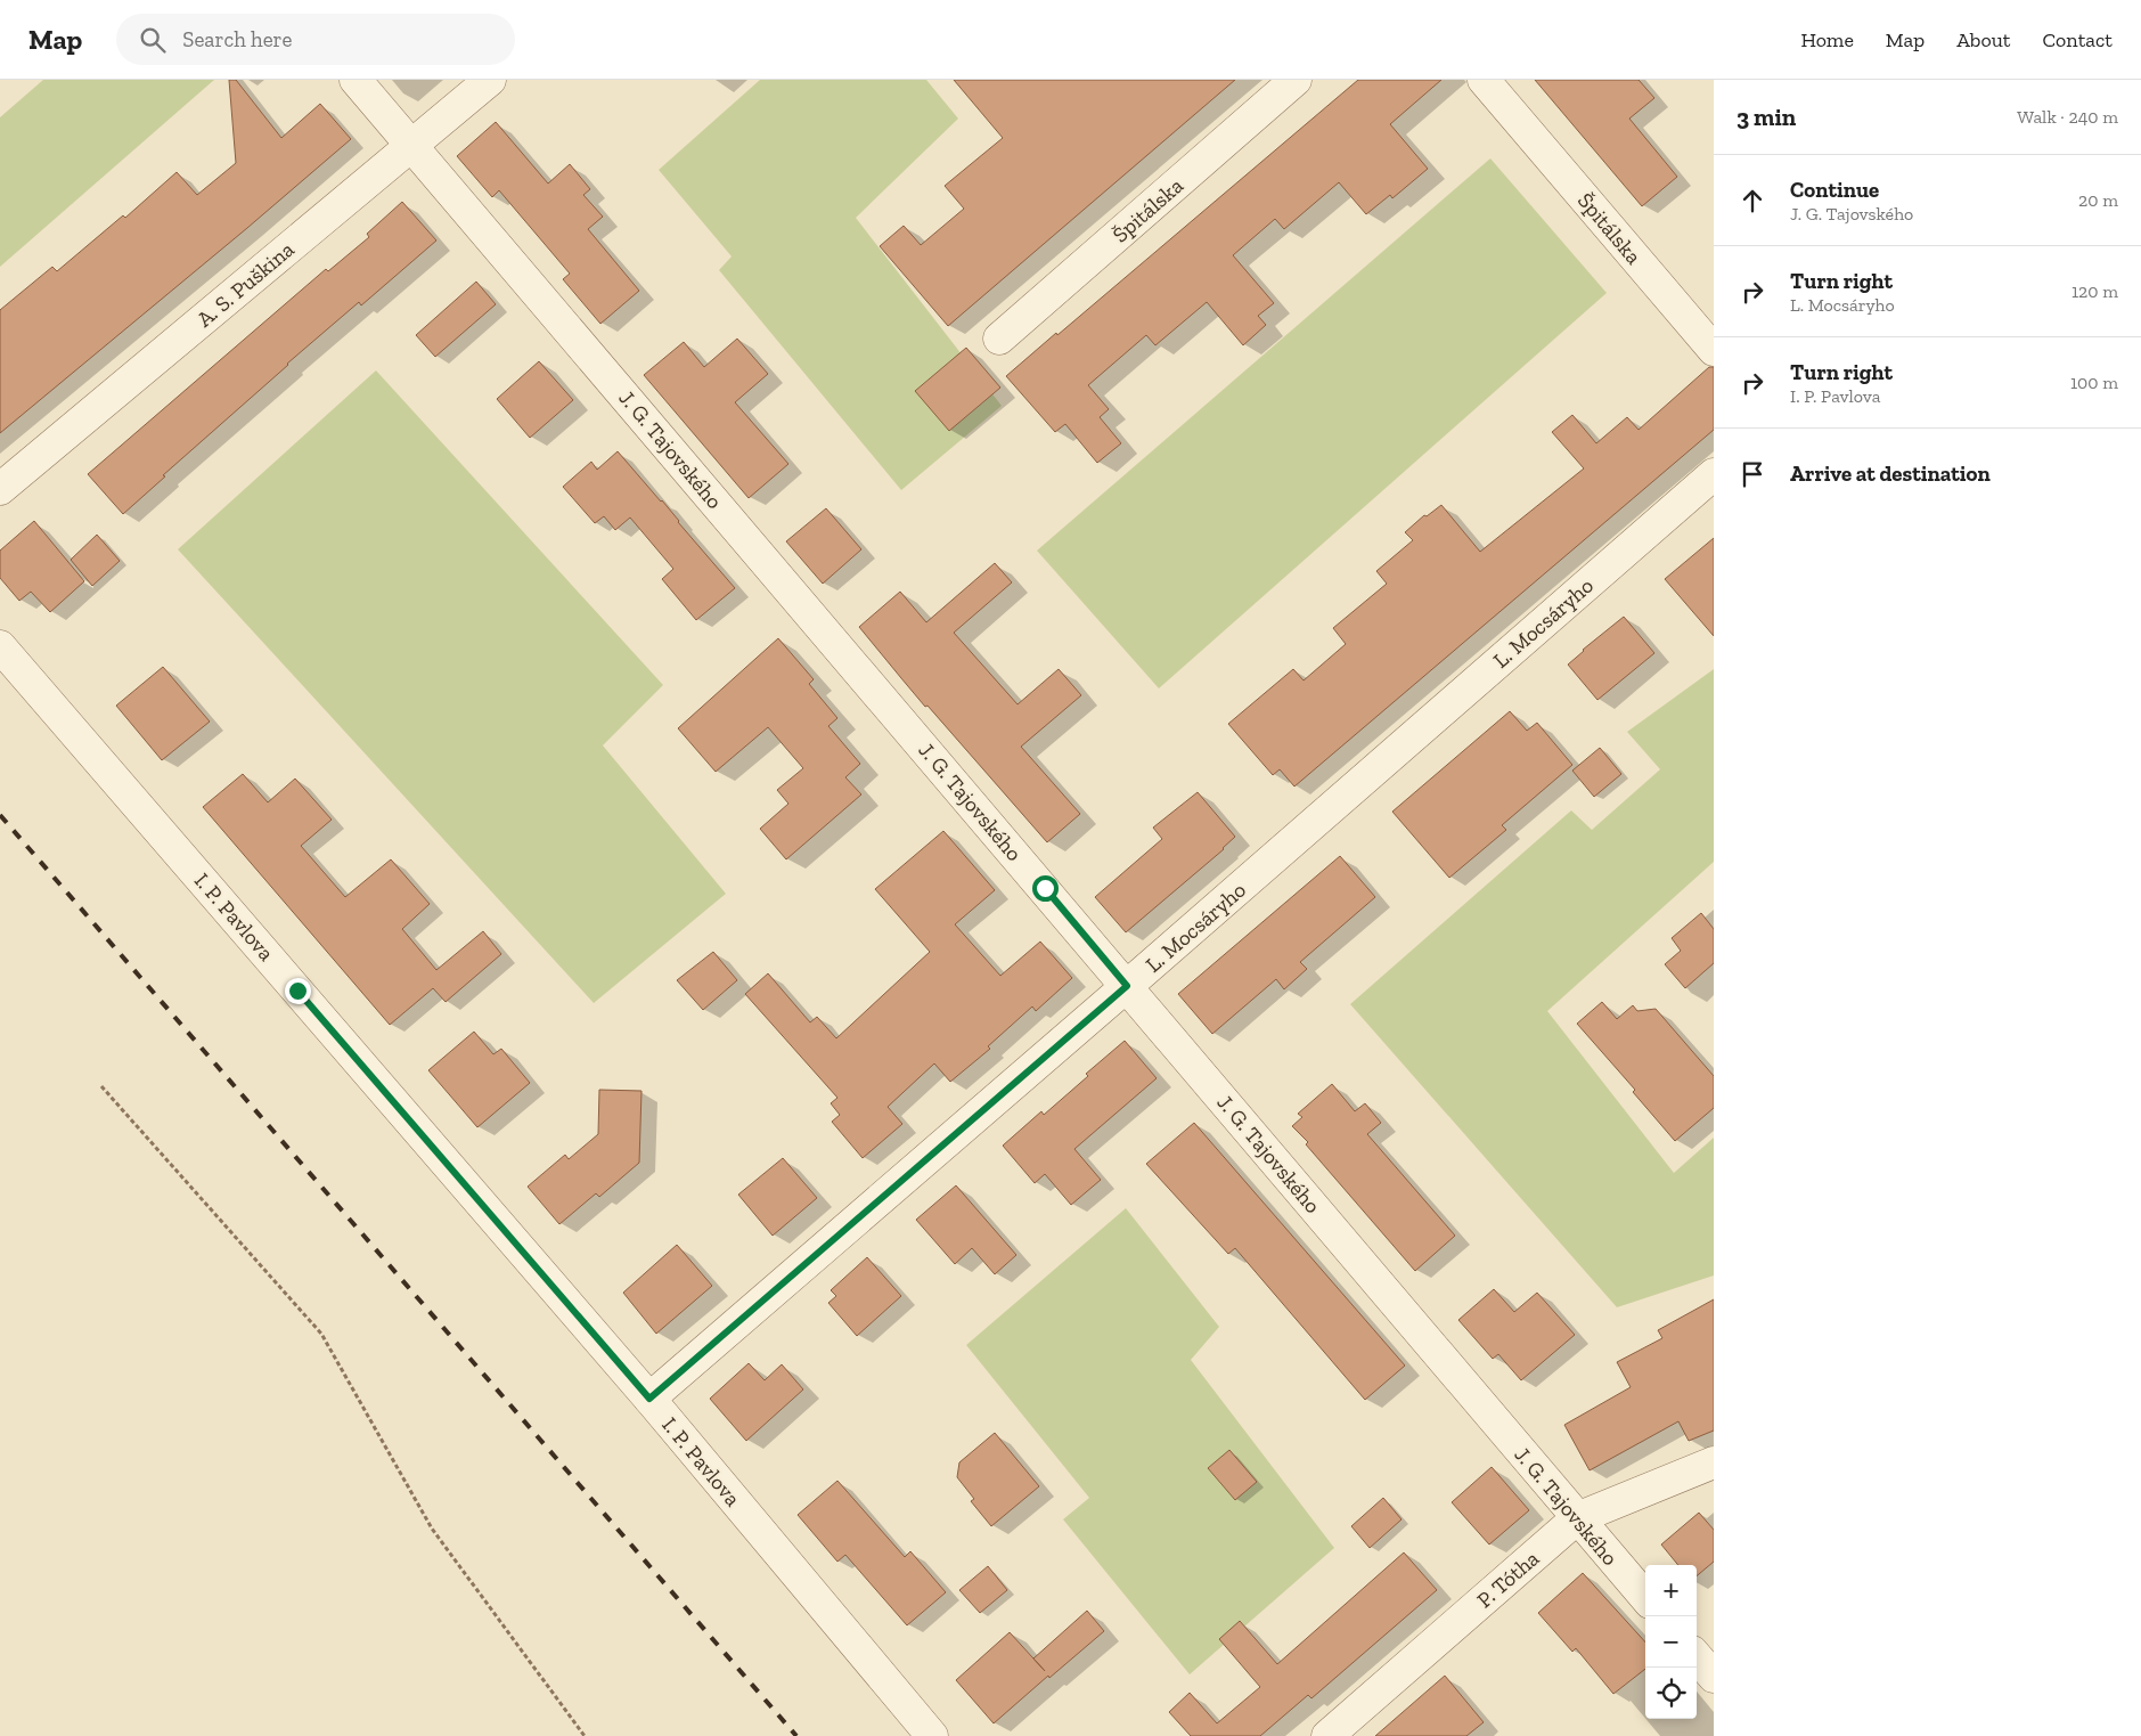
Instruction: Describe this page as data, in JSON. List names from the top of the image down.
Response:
{
  "streets": {
    "street": [
      "Špitálska",
      "A. S. Puškina",
      "J. G. Tajovského",
      "L. Mocsáryho",
      "I. P. Pavlova",
      "P. Tótha"
    ]
  },
  "crossings": [
    ["A. S. Puškina", "J. G. Tajovského"],
    ["J. G. Tajovského", "L. Mocsáryho"],
    ["J. G. Tajovského", "P. Tótha"],
    ["L. Mocsáryho", "I. P. Pavlova"]
  ],
  "page": {
    "header": "Map",
    "search": "Search here",
    "nav": [
      "Home",
      "Map",
      "About",
      "Contact"
    ],
    "heading": ["3 min", "Walk · 240 m"],
    "list": [
      ["Continue", "J. G. Tajovského", "20 m"],
      ["Turn right", "L. Mocsáryho", "120 m"],
      ["Turn right", "I. P. Pavlova", "100 m"],
      "Arrive at destination"
    ],
    "map_buttons": ["+", "−"]
  }
}
